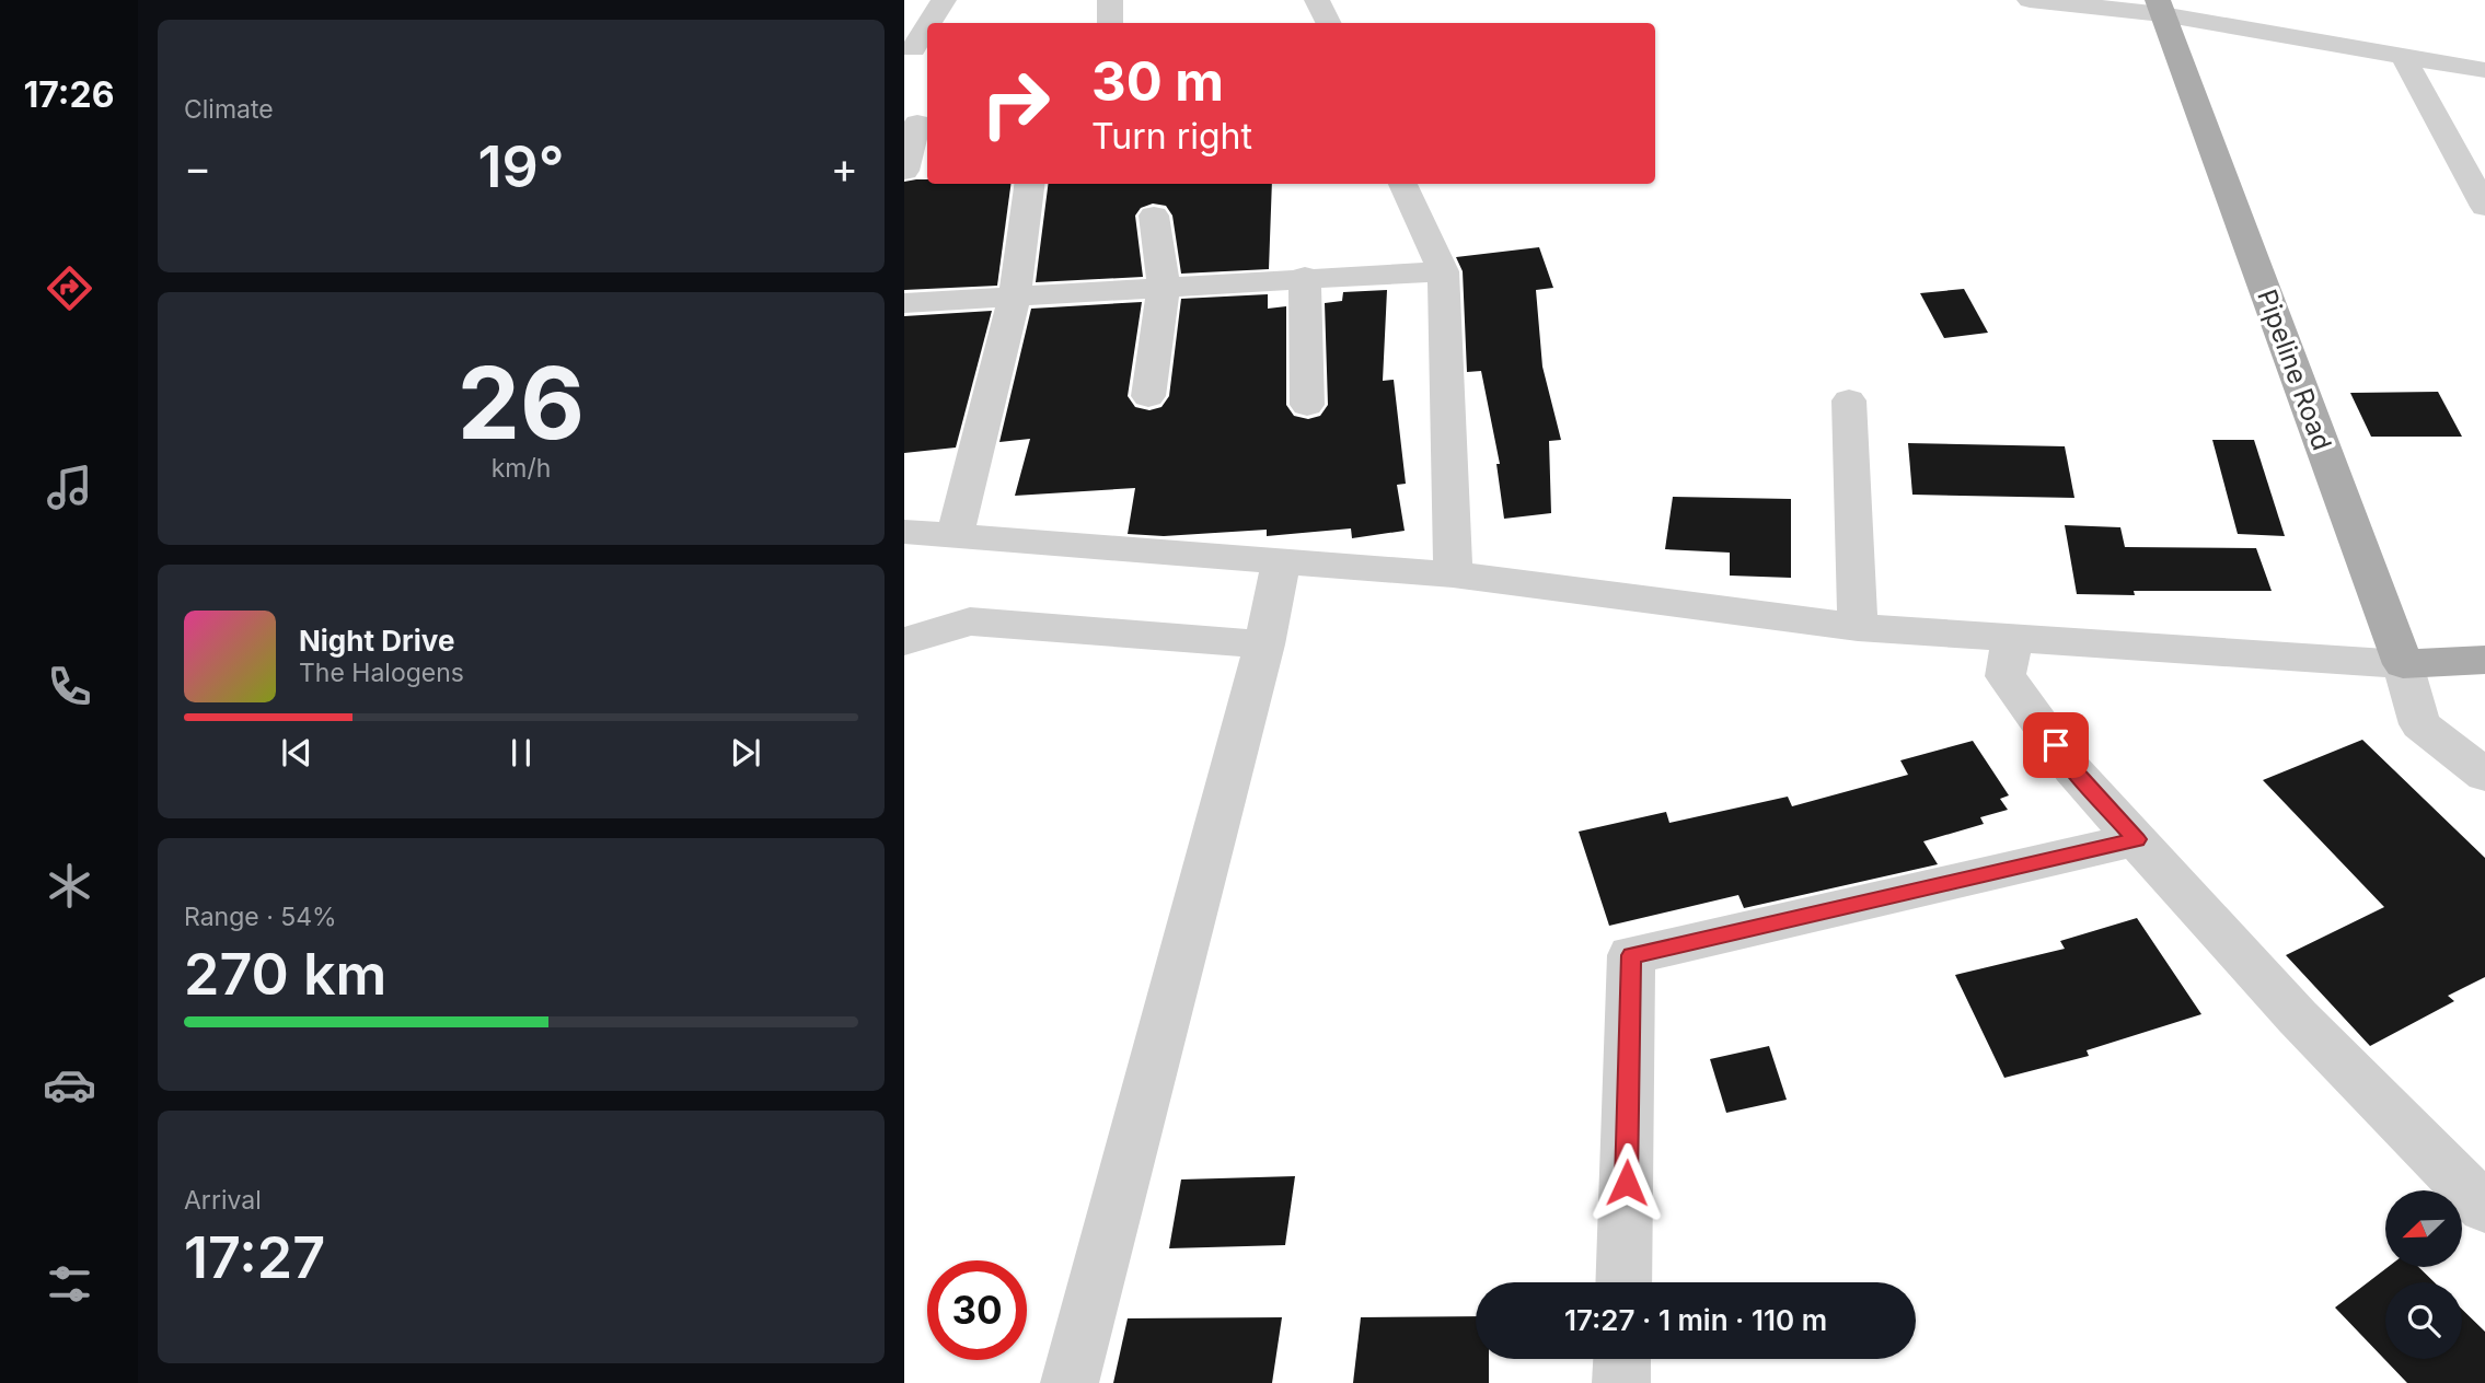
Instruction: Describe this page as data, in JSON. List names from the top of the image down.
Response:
{
  "streets": {
    "main road": ["Pipeline Road"]
  },
  "north": "bottom left",
  "page": {
    "tabs": "17:26",
    "tile": [
      "Climate",
      ["26", "km/h"],
      ["Range · 54%", "270 km"],
      ["Arrival", "17:27"]
    ],
    "turn": ["30 m", "Turn right"],
    "heat": ["−", "19°", "+"],
    "song": ["Night Drive", "The Halogens"],
    "limit": "30",
    "trip": "17:27 · 1 min · 110 m"
  }
}
